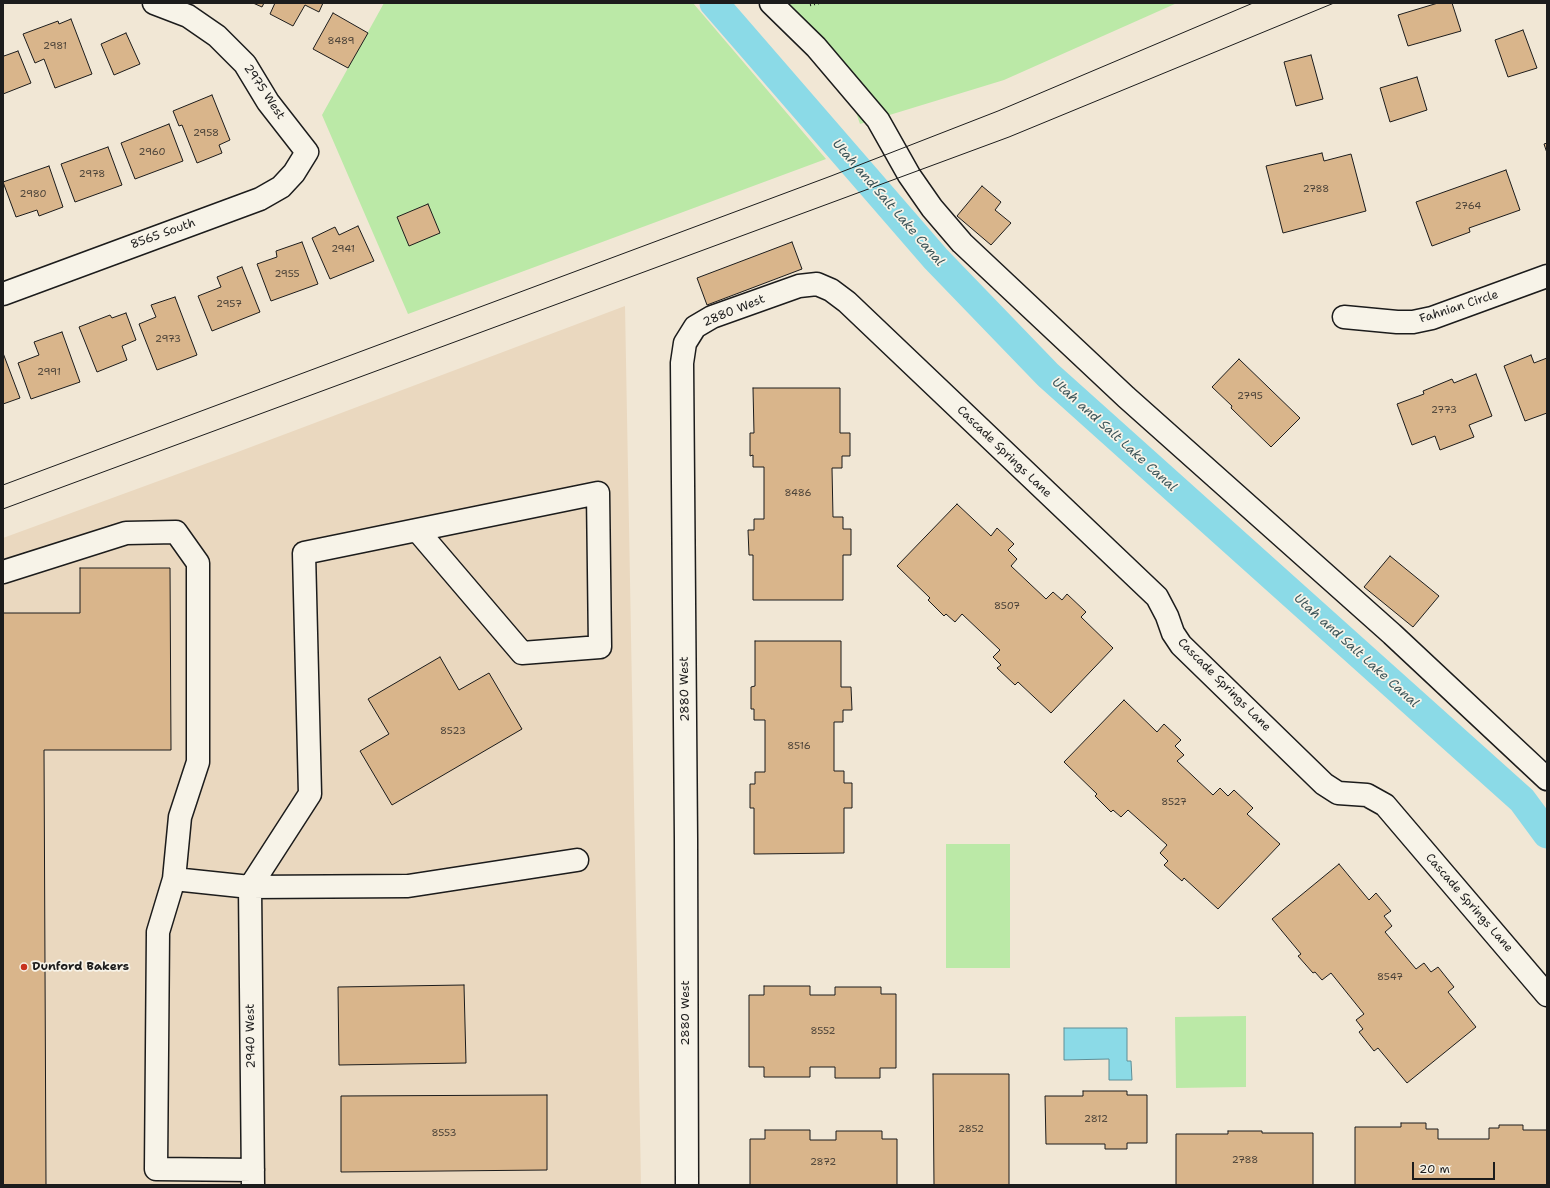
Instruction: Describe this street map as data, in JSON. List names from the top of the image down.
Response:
{
  "streets": {
    "street": [
      "2975 West",
      "8565 South",
      "Fahnian Circle",
      "2880 West",
      "Cascade Springs Lane",
      "2940 West"
    ]
  },
  "crossings": [
    ["2975 West", "8565 South"],
    ["2880 West", "Cascade Springs Lane"]
  ],
  "water": ["Utah and Salt Lake Canal"],
  "places": ["Dunford Bakers"],
  "house_numbers": [
    "8489",
    "2981",
    "2958",
    "2960",
    "2978",
    "2788",
    "2980",
    "2764",
    "2941",
    "2955",
    "2957",
    "2973",
    "2991",
    "2795",
    "2773",
    "8486",
    "8507",
    "8523",
    "8516",
    "8527",
    "8547",
    "8552",
    "2812",
    "2852",
    "8553",
    "2788",
    "2872"
  ],
  "scale_bar": "20 m"
}
